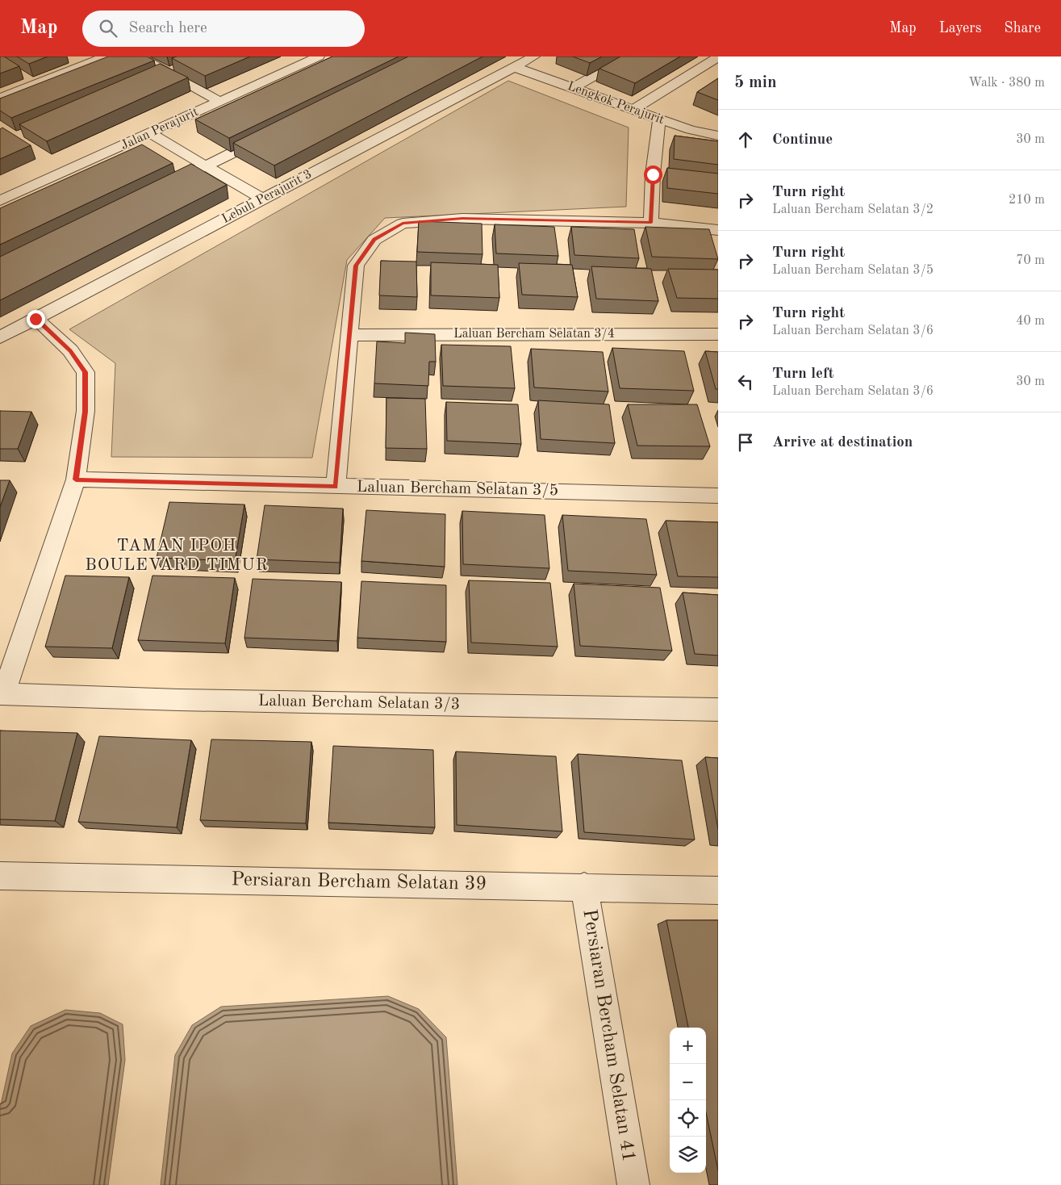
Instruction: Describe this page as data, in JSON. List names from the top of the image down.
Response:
{
  "streets": {
    "street": [
      "Lengkok Perajurit",
      "Jalan Perajurit",
      "Lebuh Perajurit 3",
      "Laluan Bercham Selatan 3/4",
      "Laluan Bercham Selatan 3/5",
      "Laluan Bercham Selatan 3/3",
      "Persiaran Bercham Selatan 39",
      "Persiaran Bercham Selatan 41"
    ]
  },
  "crossings": [
    ["Lengkok Perajurit", "Lebuh Perajurit 3"],
    ["Persiaran Bercham Selatan 39", "Persiaran Bercham Selatan 41"]
  ],
  "districts": ["TAMAN IPOH BOULEVARD TIMUR"],
  "page": {
    "header": "Map",
    "search": "Search here",
    "nav": ["Map", "Layers", "Share"],
    "heading": ["5 min", "Walk · 380 m"],
    "list": [
      ["Continue", "30 m"],
      ["Turn right", "Laluan Bercham Selatan 3/2", "210 m"],
      ["Turn right", "Laluan Bercham Selatan 3/5", "70 m"],
      ["Turn right", "Laluan Bercham Selatan 3/6", "40 m"],
      ["Turn left", "Laluan Bercham Selatan 3/6", "30 m"],
      "Arrive at destination"
    ],
    "map_buttons": ["+", "−"]
  }
}
